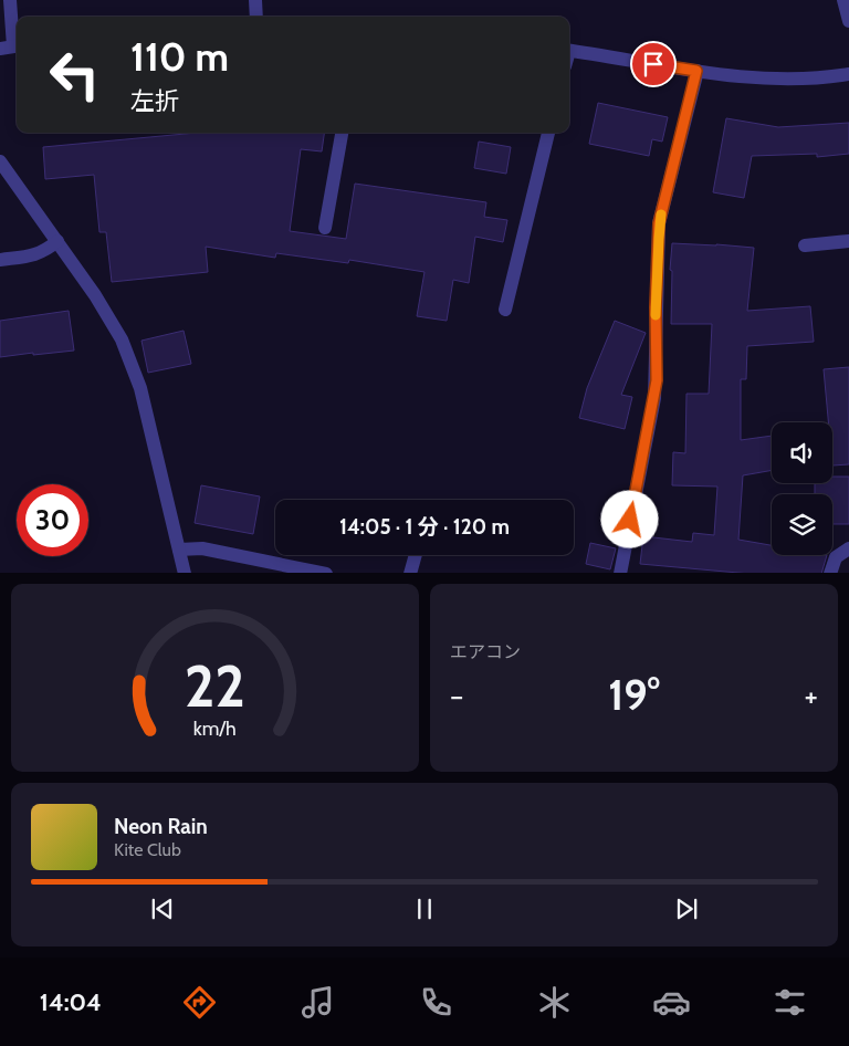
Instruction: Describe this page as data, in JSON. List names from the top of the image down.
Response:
{
  "page": {
    "turn": ["110 m", "左折"],
    "limit": "30",
    "trip": "14:05 · 1 分 · 120 m",
    "tile": "エアコン",
    "heat": ["−", "19°", "+"],
    "song": ["Neon Rain", "Kite Club"],
    "tabs": "14:04",
    "gauge": ["22", "km/h"]
  }
}
